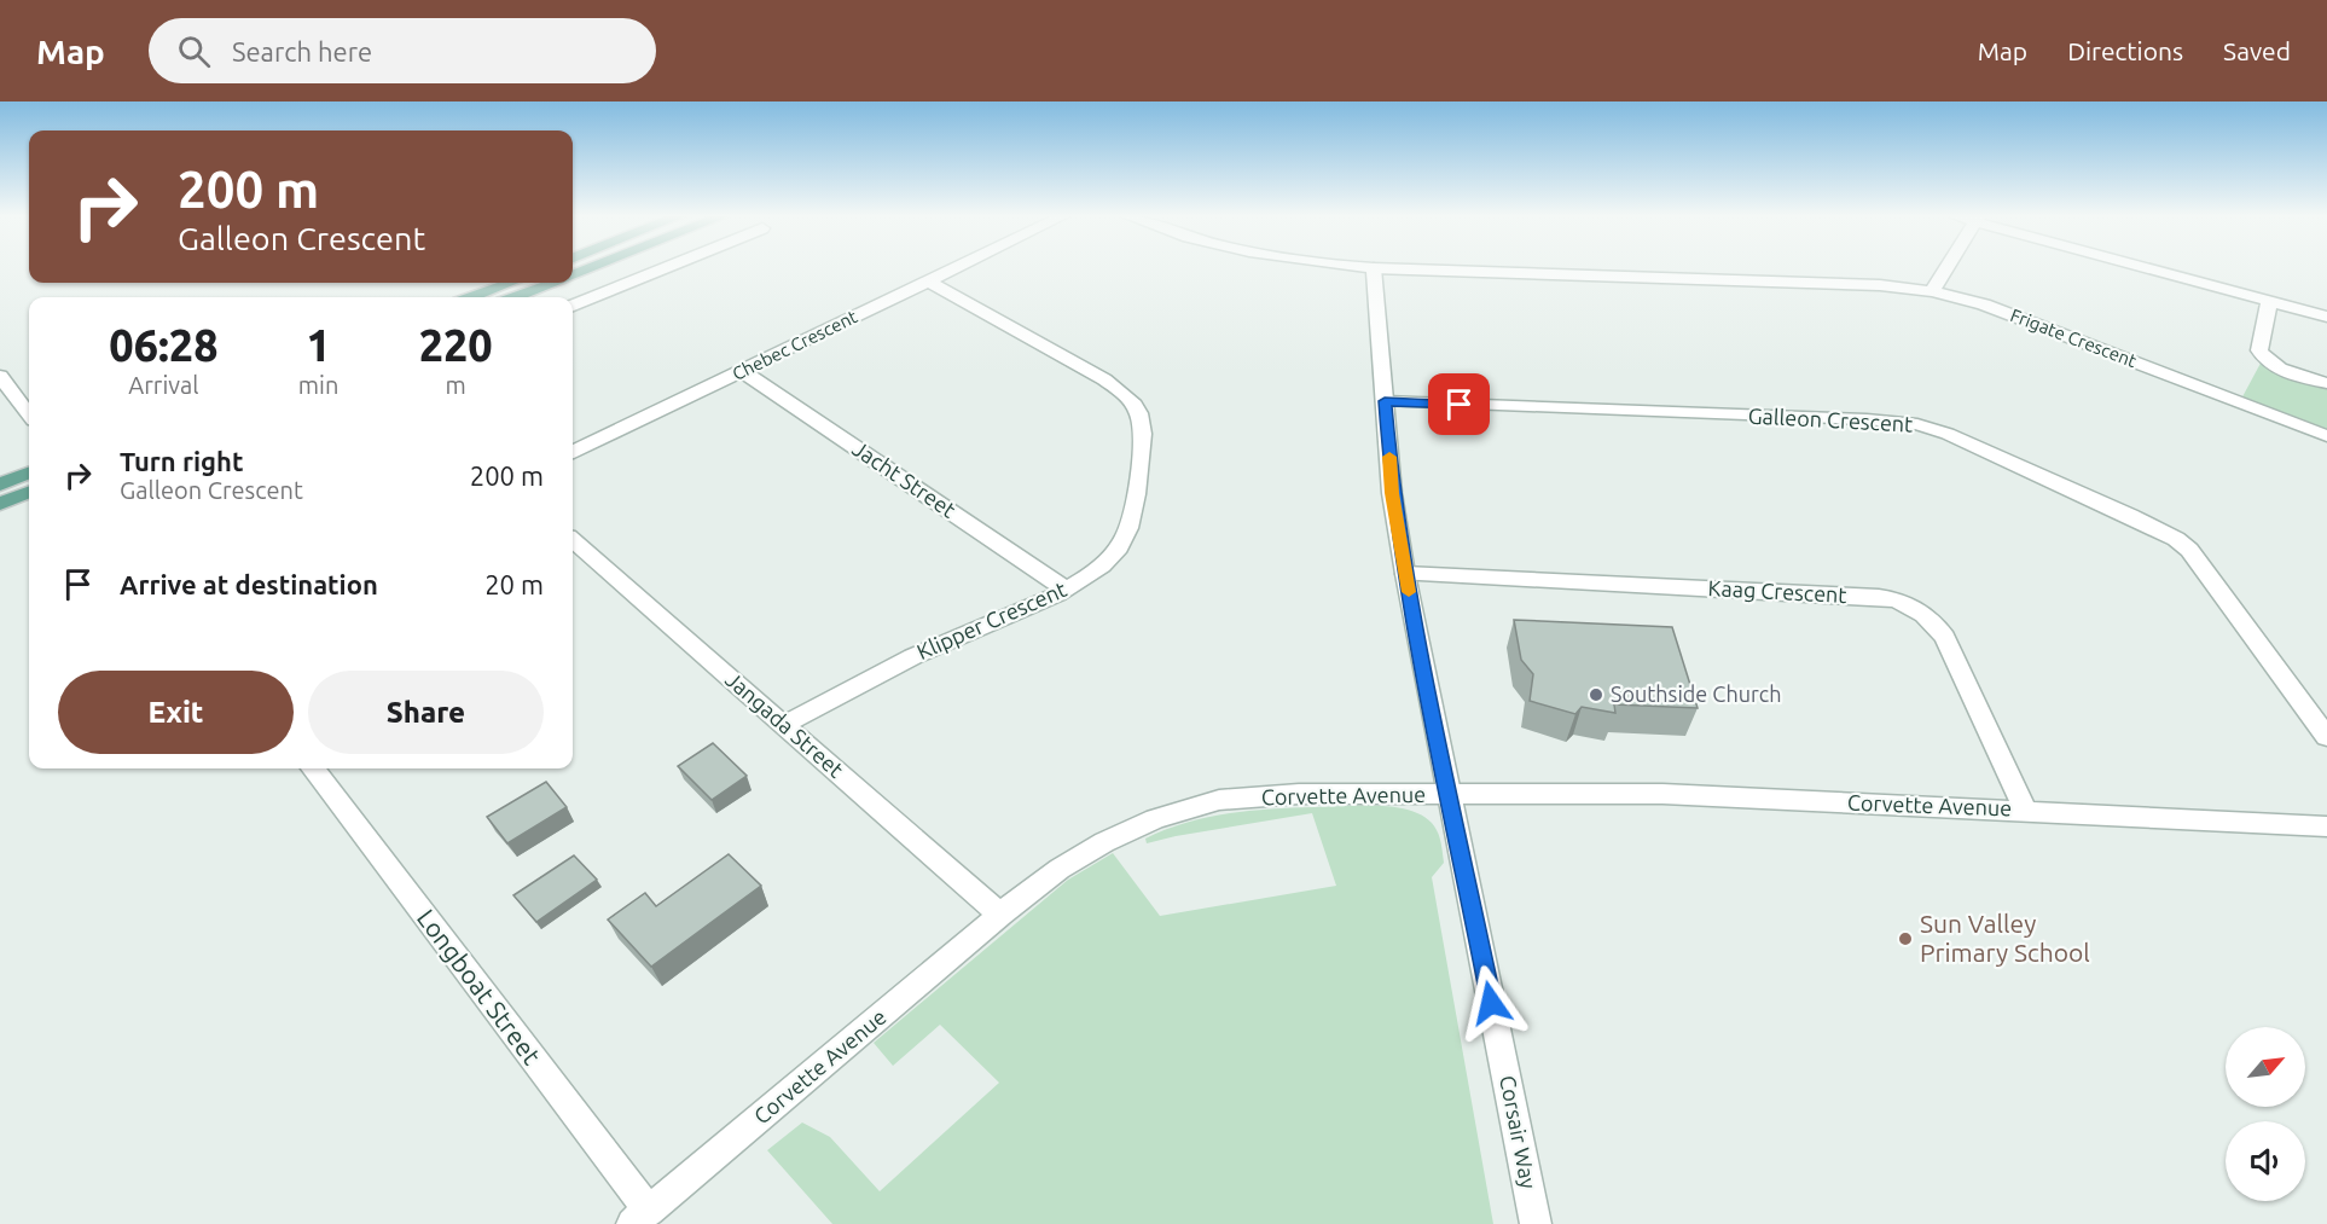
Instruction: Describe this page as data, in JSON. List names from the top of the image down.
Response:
{
  "streets": {
    "street": [
      "Frigate Crescent",
      "Chebec Crescent",
      "Galleon Crescent",
      "Jacht Street",
      "Kaag Crescent",
      "Klipper Crescent",
      "Jangada Street",
      "Corvette Avenue",
      "Longboat Street",
      "Corsair Way"
    ]
  },
  "crossings": [
    ["Chebec Crescent", "Jacht Street"],
    ["Chebec Crescent", "Klipper Crescent"],
    ["Galleon Crescent", "Corsair Way"],
    ["Jacht Street", "Klipper Crescent"],
    ["Kaag Crescent", "Corvette Avenue"],
    ["Kaag Crescent", "Corsair Way"],
    ["Klipper Crescent", "Jangada Street"],
    ["Jangada Street", "Corvette Avenue"],
    ["Corvette Avenue", "Longboat Street"],
    ["Corvette Avenue", "Corsair Way"]
  ],
  "places": ["Southside Church", "Sun Valley Primary School"],
  "north": "top right",
  "page": {
    "header": "Map",
    "search": "Search here",
    "nav": ["Map", "Directions", "Saved"],
    "turn": ["200 m", "Galleon Crescent"],
    "eta": [
      "06:28",
      "Arrival",
      "1",
      "min",
      "220",
      "m"
    ],
    "list": [
      {
        "name": "Turn right",
        "note": "Galleon Crescent",
        "value": "200 m"
      },
      {
        "name": "Arrive at destination",
        "value": "20 m"
      }
    ],
    "buttons": ["Exit", "Share"]
  }
}
